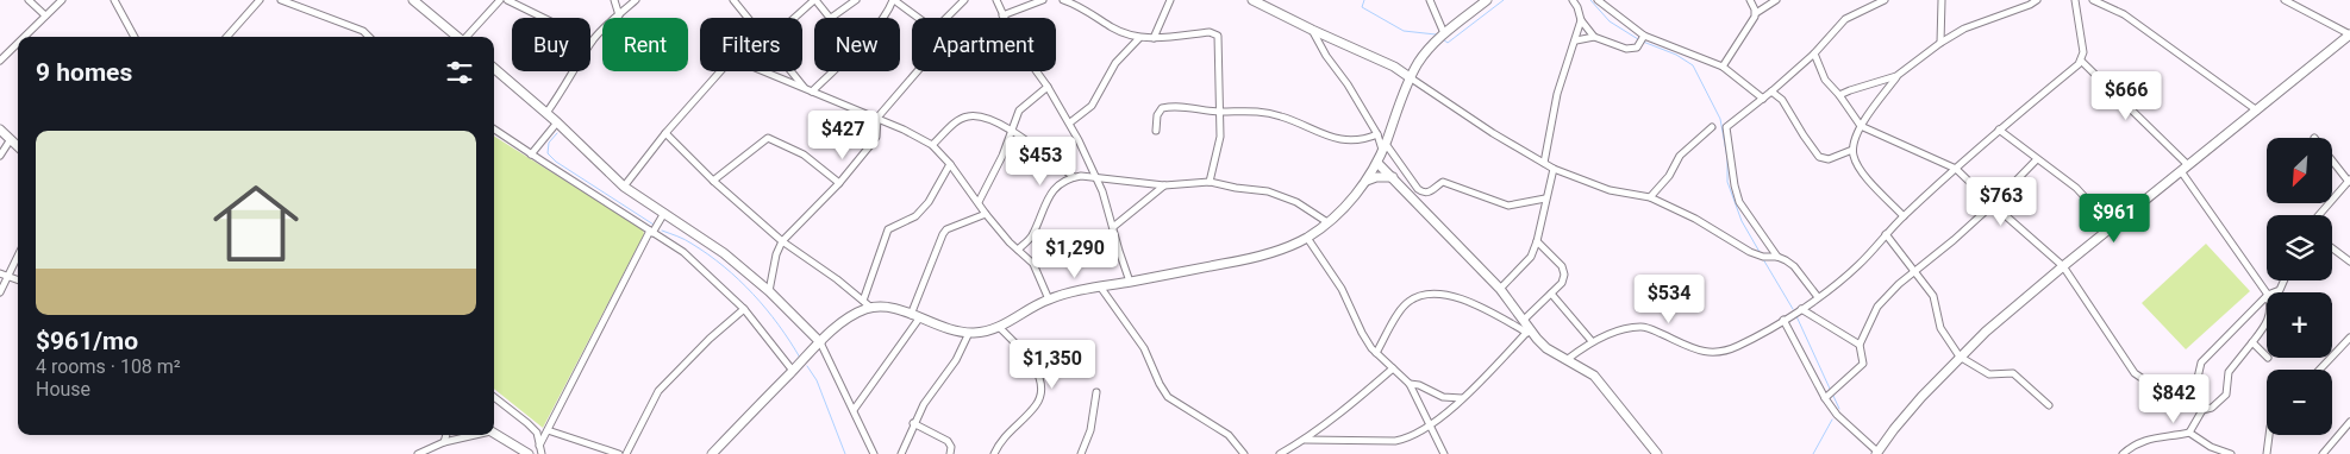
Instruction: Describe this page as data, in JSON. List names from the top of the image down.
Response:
{
  "north": "bottom left",
  "page": {
    "chip": [
      "Buy",
      "Rent",
      "Filters",
      "New",
      "Apartment"
    ],
    "heading": "9 homes",
    "price": [
      "$666",
      "$427",
      "$453",
      "$763",
      "$961",
      "$1,290",
      "$534",
      "$1,350",
      "$842"
    ],
    "list": [
      {
        "name": "$961/mo",
        "note": "4 rooms · 108 m² · House"
      }
    ],
    "map_buttons": ["+", "−"]
  }
}
